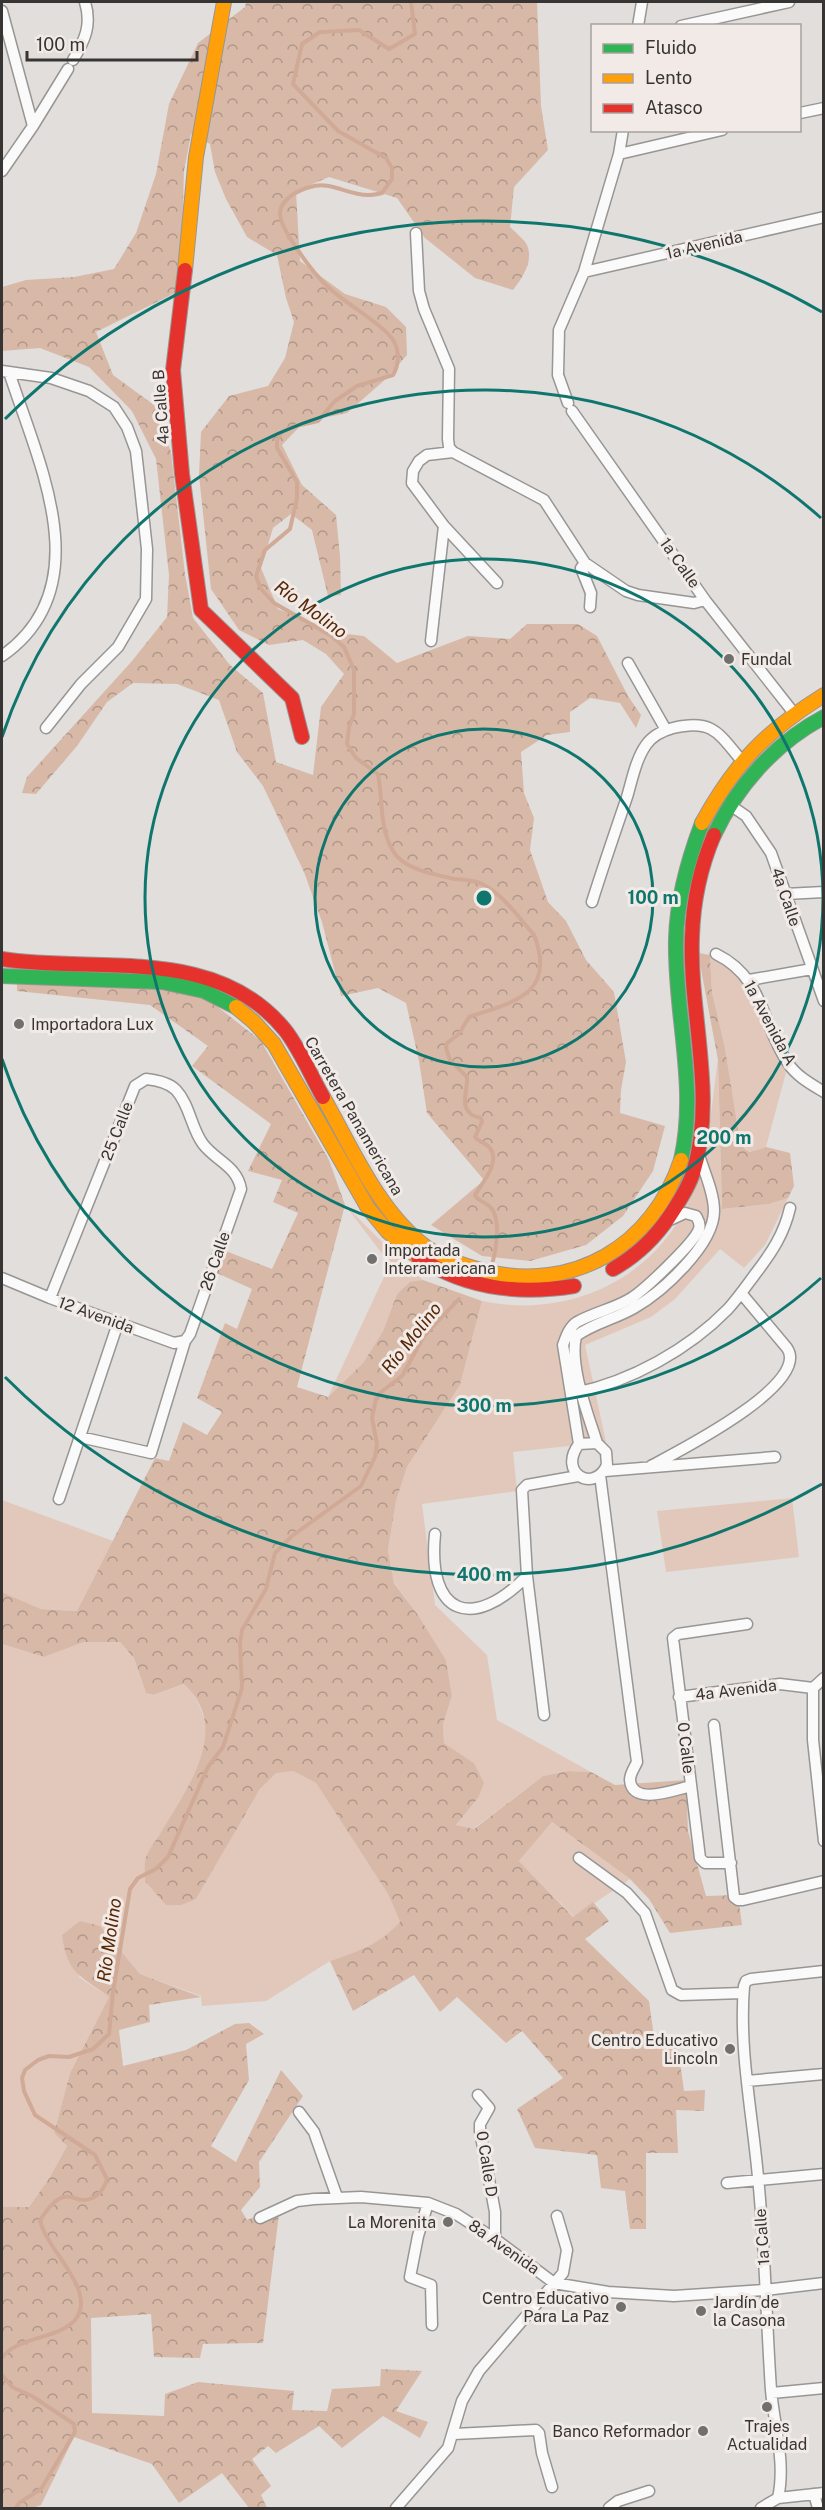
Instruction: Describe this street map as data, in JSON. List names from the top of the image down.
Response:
{
  "streets": {
    "main road": ["4a Calle B", "Carretera Panamericana"],
    "street": [
      "1a Avenida",
      "1a Calle",
      "4a Calle",
      "1a Avenida A",
      "25 Calle",
      "26 Calle",
      "12 Avenida",
      "4a Avenida",
      "0 Calle",
      "0 Calle D",
      "8a Avenida"
    ]
  },
  "crossings": [
    ["1a Avenida", "1a Calle"],
    ["1a Calle", "Carretera Panamericana"],
    ["1a Calle", "8a Avenida"],
    ["4a Calle", "Carretera Panamericana"],
    ["25 Calle", "26 Calle"],
    ["25 Calle", "12 Avenida"],
    ["26 Calle", "12 Avenida"],
    ["4a Avenida", "0 Calle"],
    ["0 Calle D", "8a Avenida"]
  ],
  "water": ["Río Molino"],
  "places": [
    "Fundal",
    "Importadora Lux",
    "Importada Interamericana",
    "Centro Educativo Lincoln",
    "La Morenita",
    "Centro Educativo Para La Paz",
    "Jardín de la Casona",
    "Trajes Actualidad",
    "Banco Reformador"
  ],
  "legend": ["Fluido", "Lento", "Atasco"],
  "scale_bar": "100 m",
  "rings": [
    "100 m",
    "200 m",
    "300 m",
    "400 m"
  ]
}
